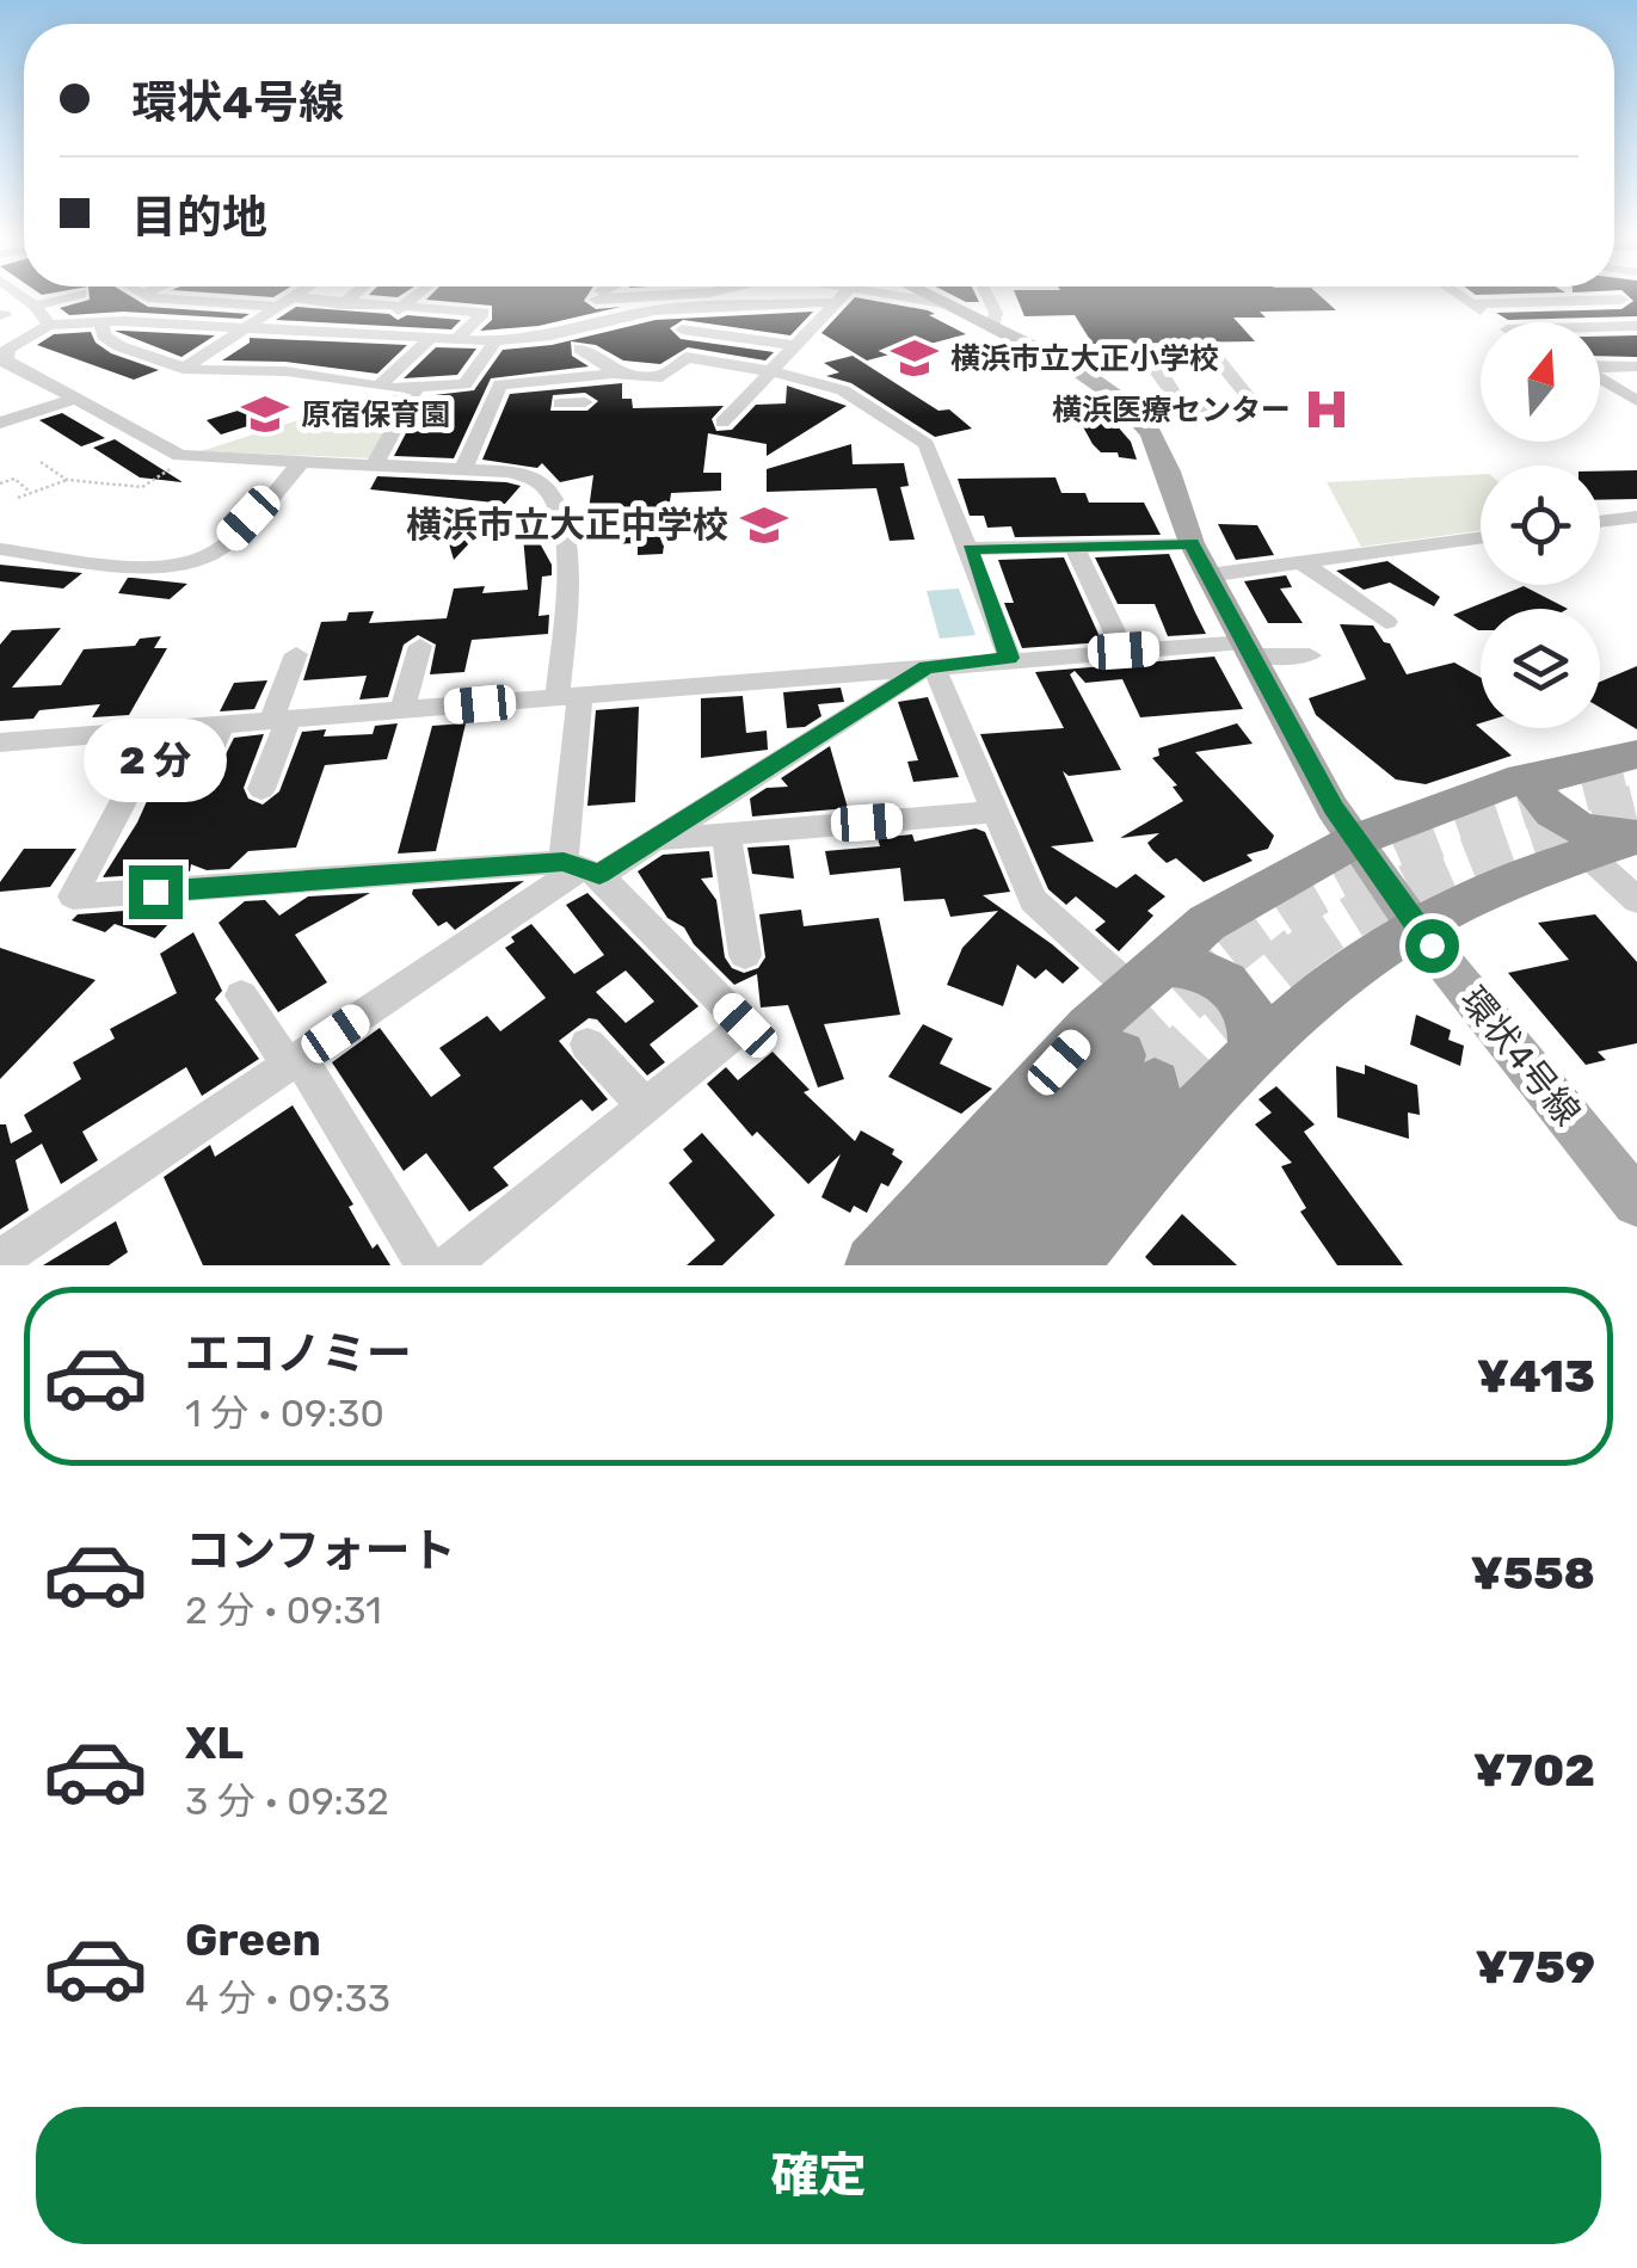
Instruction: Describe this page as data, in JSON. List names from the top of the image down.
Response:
{
  "streets": {
    "main road": ["環状4号線"]
  },
  "places": {
    "school or university": ["横浜市立大正小学校", "原宿保育園", "横浜市立大正中学校"],
    "hospital": ["横浜医療センター"]
  },
  "north": "top",
  "page": {
    "banner": ["環状4号線", "目的地"],
    "bubble": "2 分",
    "list": [
      {
        "name": "エコノミー",
        "note": "1 分 · 09:30",
        "value": "¥413"
      },
      {
        "name": "コンフォート",
        "note": "2 分 · 09:31",
        "value": "¥558"
      },
      {
        "name": "XL",
        "note": "3 分 · 09:32",
        "value": "¥702"
      },
      {
        "name": "Green",
        "note": "4 分 · 09:33",
        "value": "¥759"
      }
    ],
    "buttons": "確定"
  }
}
